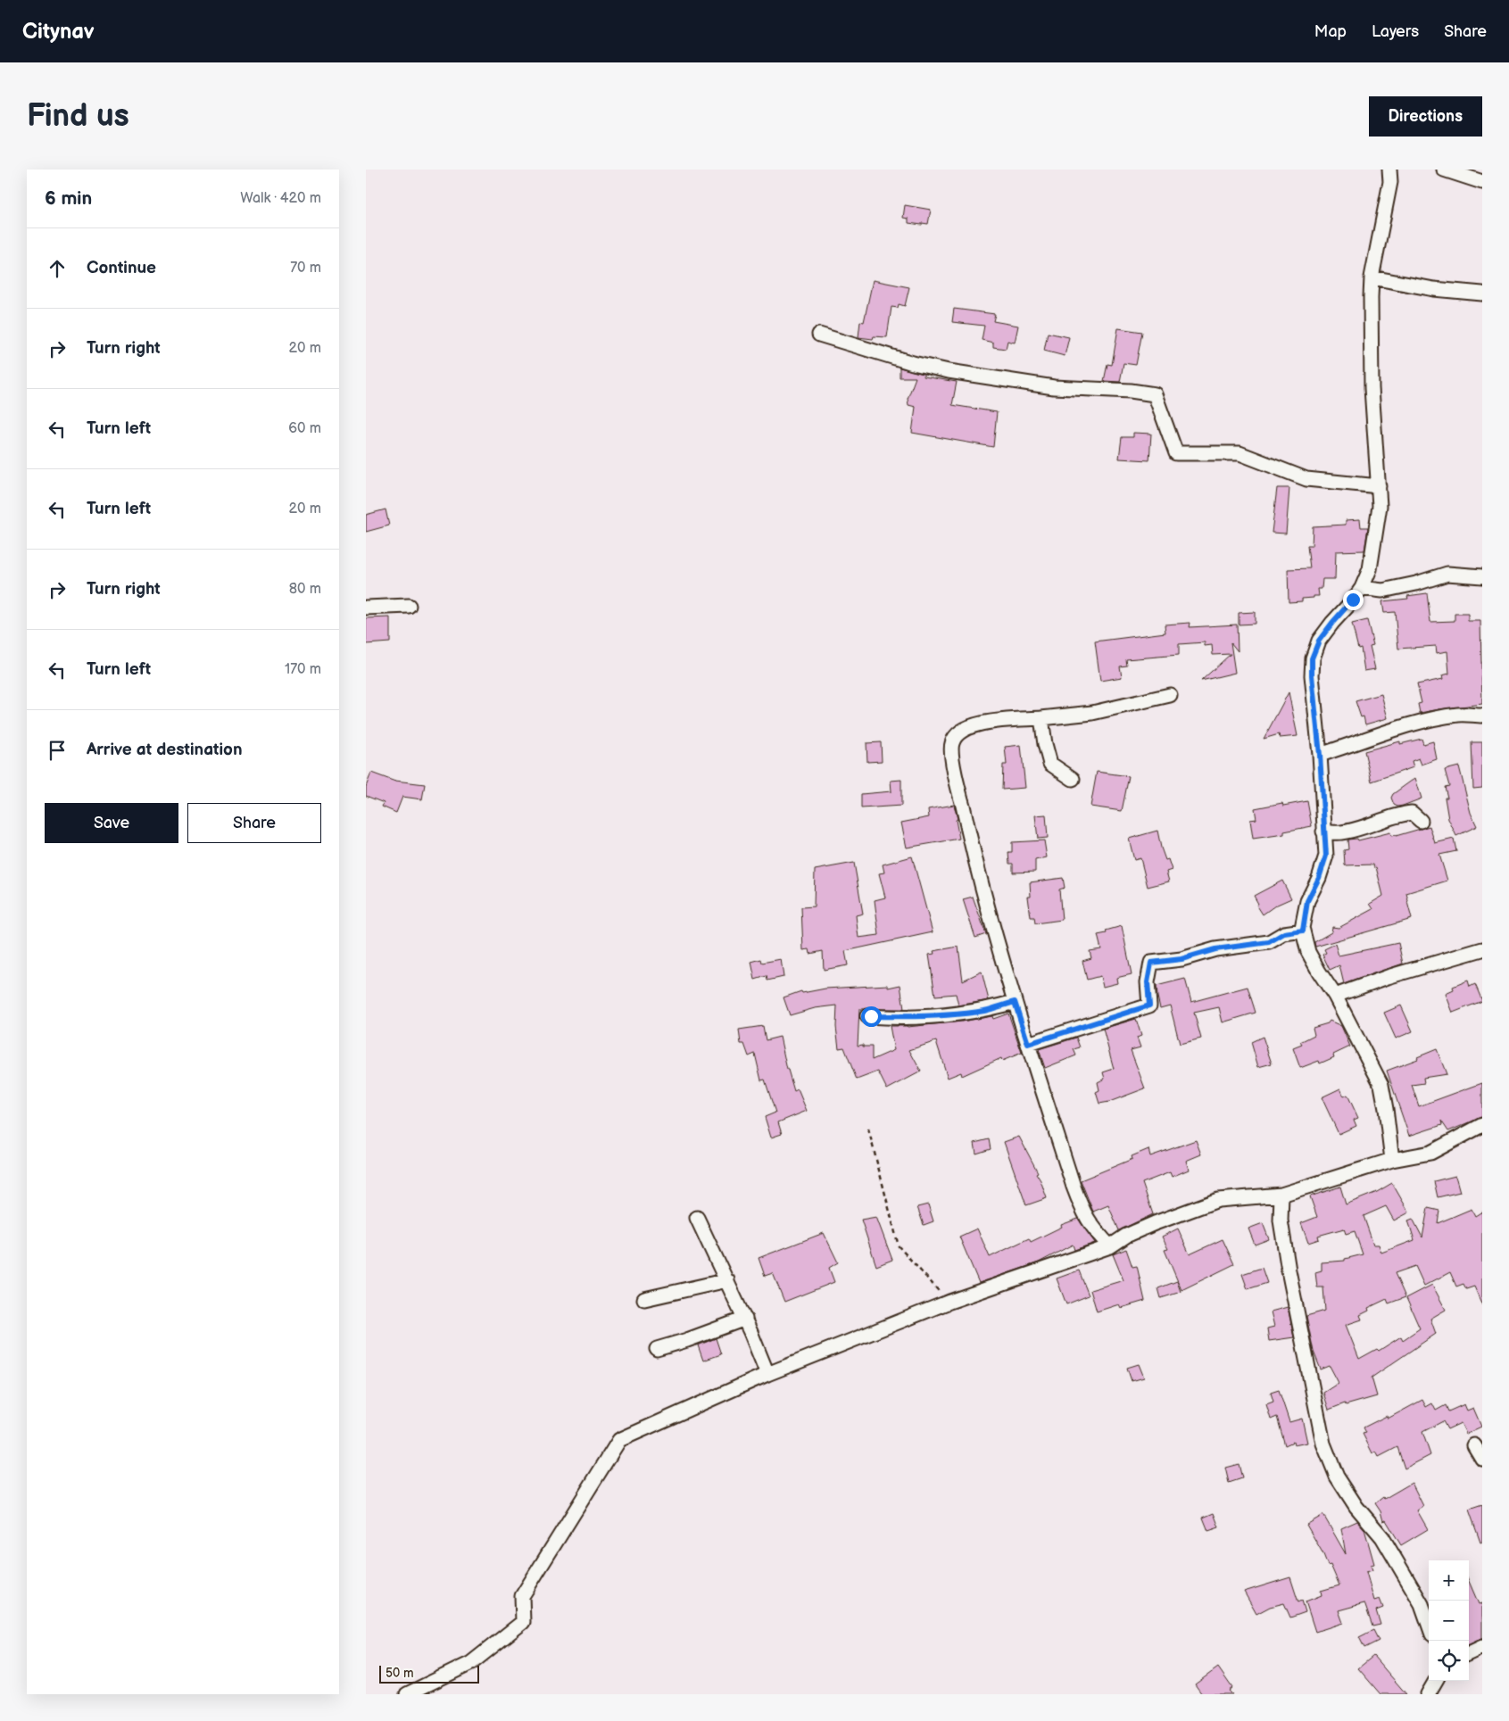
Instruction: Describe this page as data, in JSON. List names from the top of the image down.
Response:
{
  "scale_bar": "50 m",
  "page": {
    "header": "Citynav",
    "nav": ["Map", "Layers", "Share"],
    "buttons": [
      "Directions",
      ["Save", "Share"]
    ],
    "title": "Find us",
    "heading": ["6 min", "Walk · 420 m"],
    "list": [
      ["Continue", "70 m"],
      ["Turn right", "20 m"],
      ["Turn left", "60 m"],
      ["Turn left", "20 m"],
      ["Turn right", "80 m"],
      ["Turn left", "170 m"],
      "Arrive at destination"
    ],
    "map_buttons": ["+", "−"],
    "scale": "50 m"
  }
}
